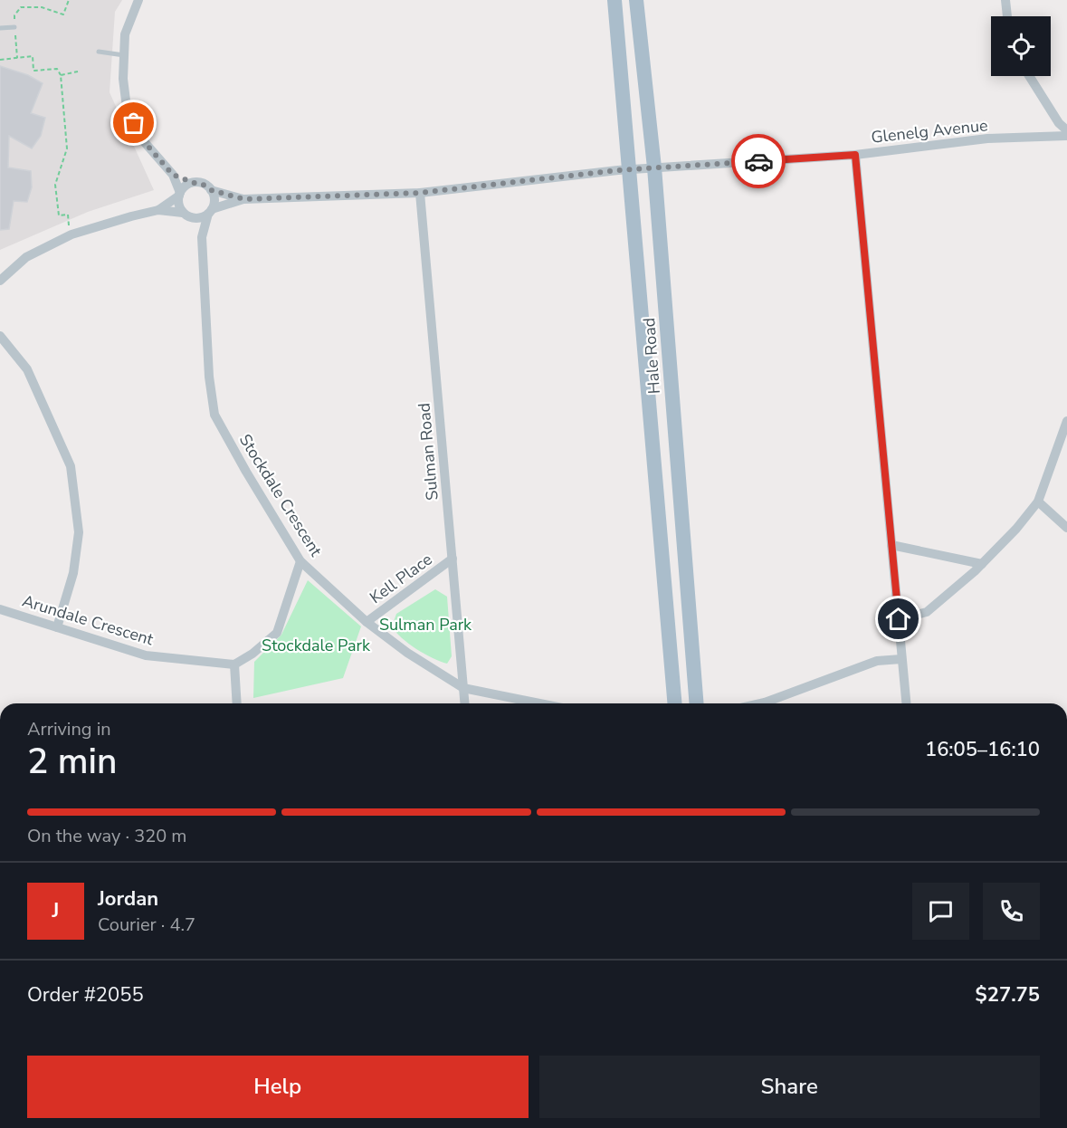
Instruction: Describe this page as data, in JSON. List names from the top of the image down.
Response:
{
  "streets": {
    "main road": ["Hale Road"],
    "street": [
      "Glenelg Avenue",
      "Sulman Road",
      "Stockdale Crescent",
      "Kell Place",
      "Arundale Crescent"
    ]
  },
  "crossings": [
    ["Glenelg Avenue", "Hale Road"],
    ["Glenelg Avenue", "Sulman Road"],
    ["Glenelg Avenue", "Stockdale Crescent"],
    ["Sulman Road", "Stockdale Crescent"],
    ["Sulman Road", "Kell Place"],
    ["Stockdale Crescent", "Kell Place"]
  ],
  "parks": ["Sulman Park", "Stockdale Park"],
  "page": {
    "heading": ["2 min", "Arriving in", "16:05–16:10"],
    "panel": [
      "Jordan",
      "Courier · 4.7",
      "Order #2055",
      "$27.75"
    ],
    "bar": "On the way · 320 m",
    "round": "J",
    "buttons": ["Help", "Share"]
  }
}
